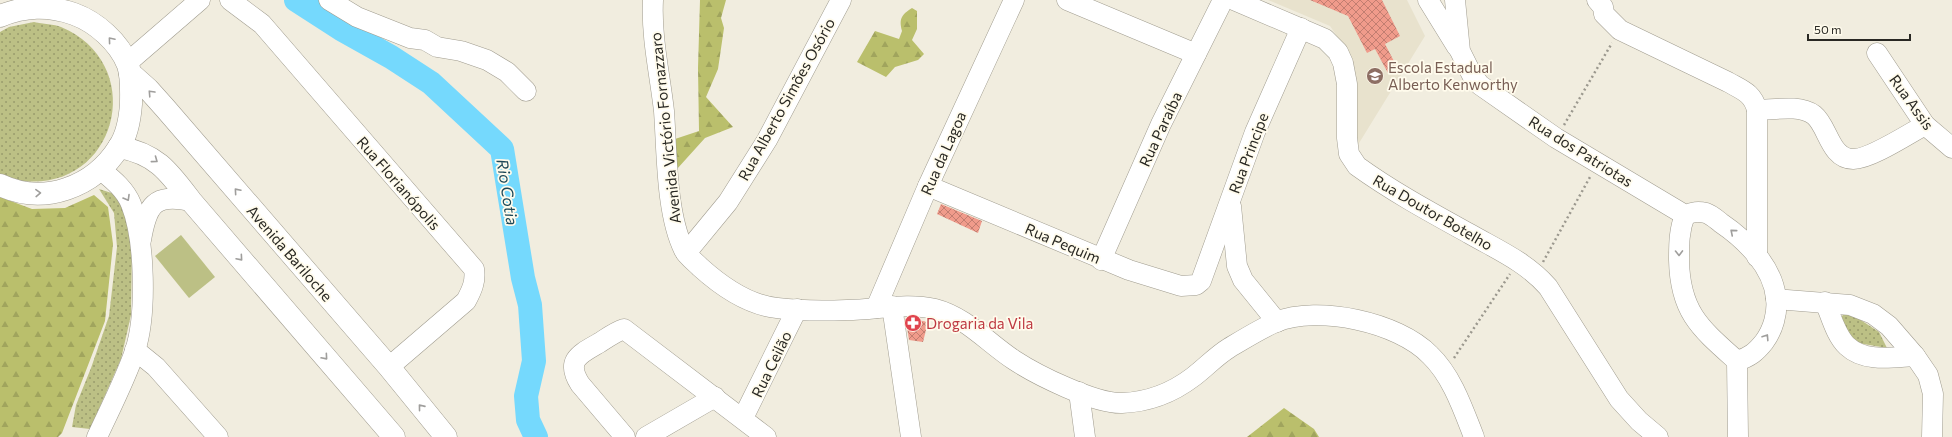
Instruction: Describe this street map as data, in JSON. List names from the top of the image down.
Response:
{
  "streets": {
    "main road": ["Avenida Bariloche"],
    "street": [
      "Rua Alberto Simões Osório",
      "Rua Assis",
      "Avenida Victório Fornazzaro",
      "Rua Paraíba",
      "Rua dos Patriotas",
      "Rua da Lagoa",
      "Rua Principe",
      "Rua Florianópolis",
      "Rua Doutor Botelho",
      "Rua Pequim",
      "Rua Ceilão"
    ]
  },
  "crossings": [
    ["Rua Alberto Simões Osório", "Avenida Victório Fornazzaro"],
    ["Avenida Victório Fornazzaro", "Rua da Lagoa"],
    ["Avenida Victório Fornazzaro", "Rua Ceilão"],
    ["Rua Paraíba", "Rua Pequim"],
    ["Rua da Lagoa", "Rua Pequim"],
    ["Rua Principe", "Rua Doutor Botelho"],
    ["Rua Principe", "Rua Pequim"],
    ["Rua Florianópolis", "Avenida Bariloche"]
  ],
  "water": ["Rio Cotia"],
  "places": {
    "school or university": ["Escola Estadual Alberto Kenworthy"],
    "pharmacy": ["Drogaria da Vila"]
  },
  "scale_bar": "50 m"
}
